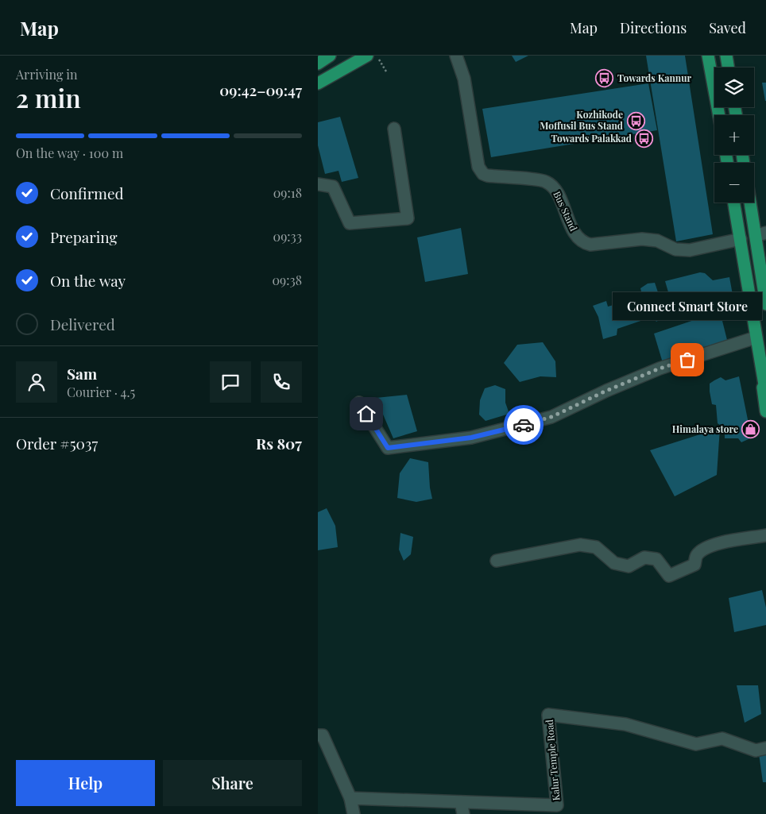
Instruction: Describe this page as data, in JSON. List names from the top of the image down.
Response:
{
  "streets": {
    "street": ["Bus Stand", "Kalur Temple Road"]
  },
  "places": {
    "bus stop": ["Towards Kannur", "Kozhikode Moffusil Bus Stand", "Towards Palakkad"],
    "other": ["Connect Smart Store"],
    "shop": ["Himalaya store"]
  },
  "page": {
    "header": "Map",
    "nav": ["Map", "Directions", "Saved"],
    "heading": ["2 min", "Arriving in", "09:42–09:47"],
    "panel": [
      "Sam",
      "Courier · 4.5",
      "Order #5037",
      "Rs 807"
    ],
    "map_buttons": ["+", "−"],
    "bar": "On the way · 100 m",
    "list": [
      ["Confirmed", "09:18"],
      ["Preparing", "09:33"],
      ["On the way", "09:38"],
      "Delivered"
    ],
    "bubble": "Connect Smart Store",
    "buttons": ["Help", "Share"]
  }
}
